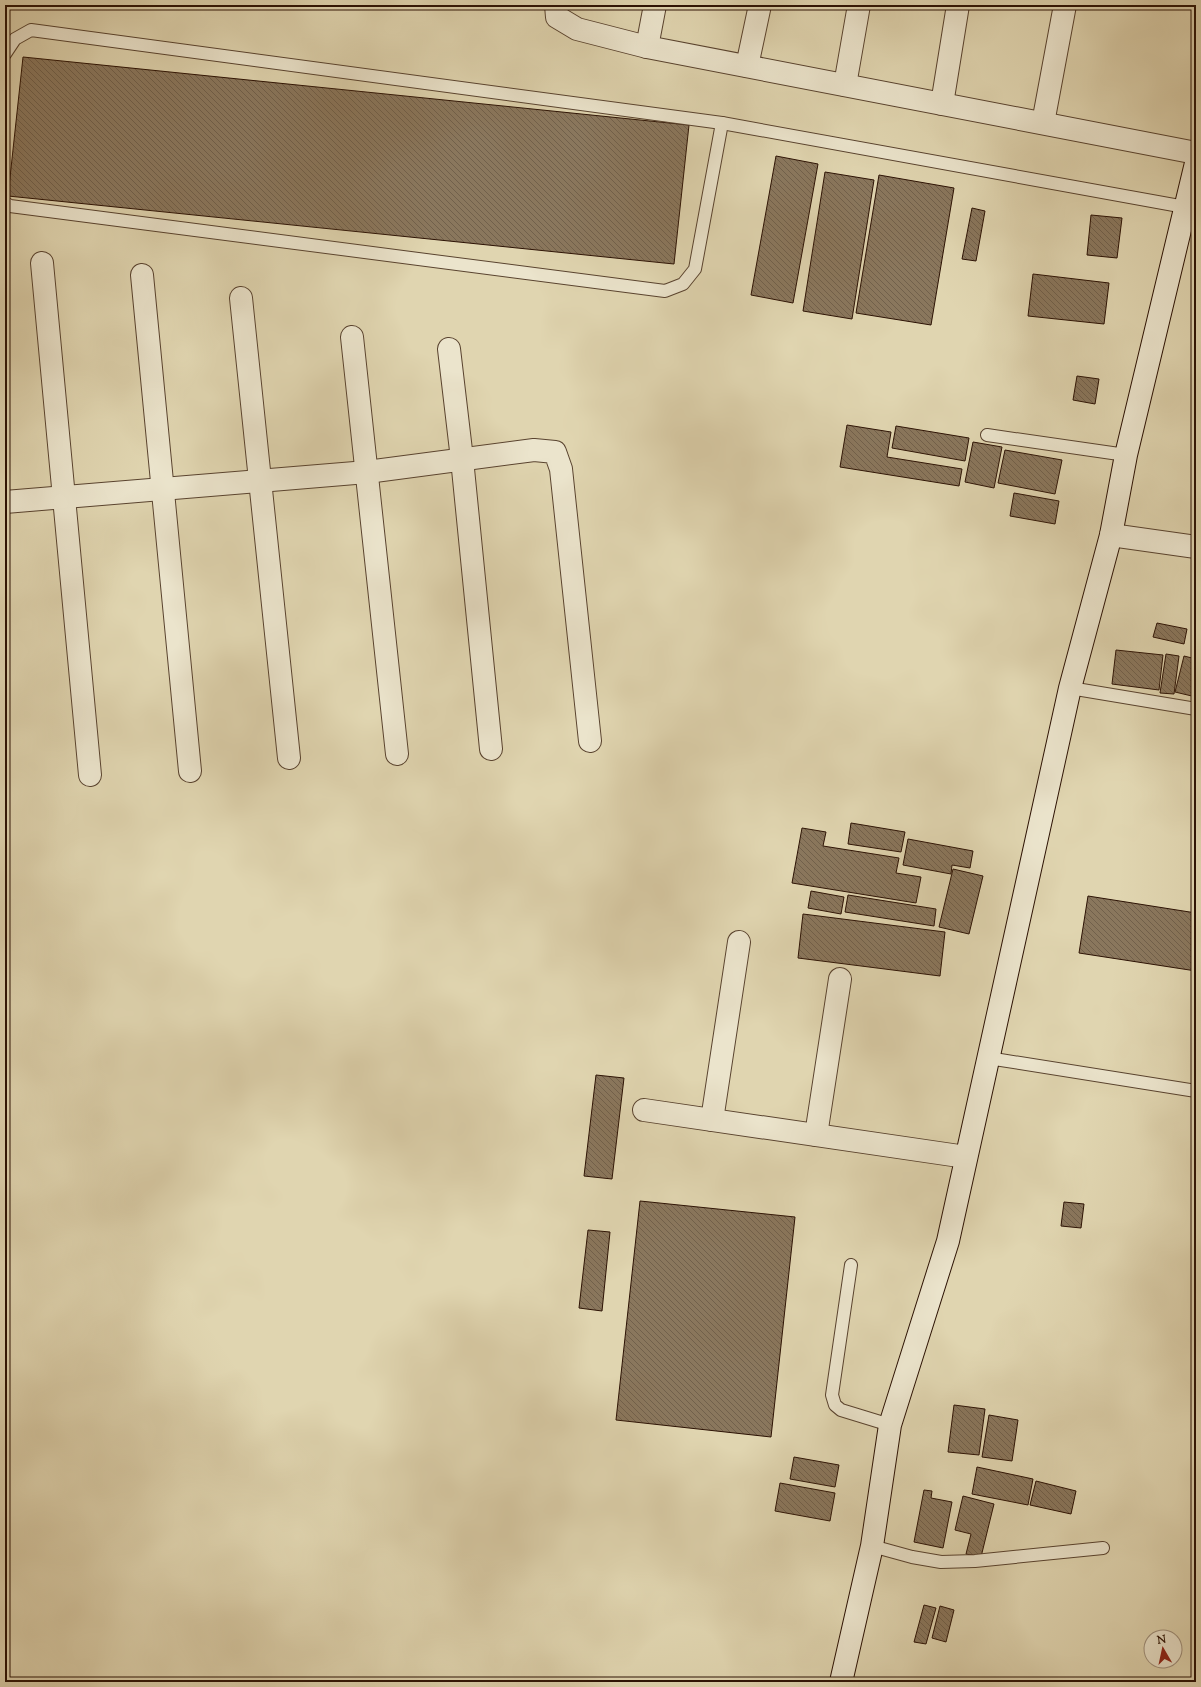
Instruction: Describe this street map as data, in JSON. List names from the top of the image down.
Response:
{
  "north": "top"
}
